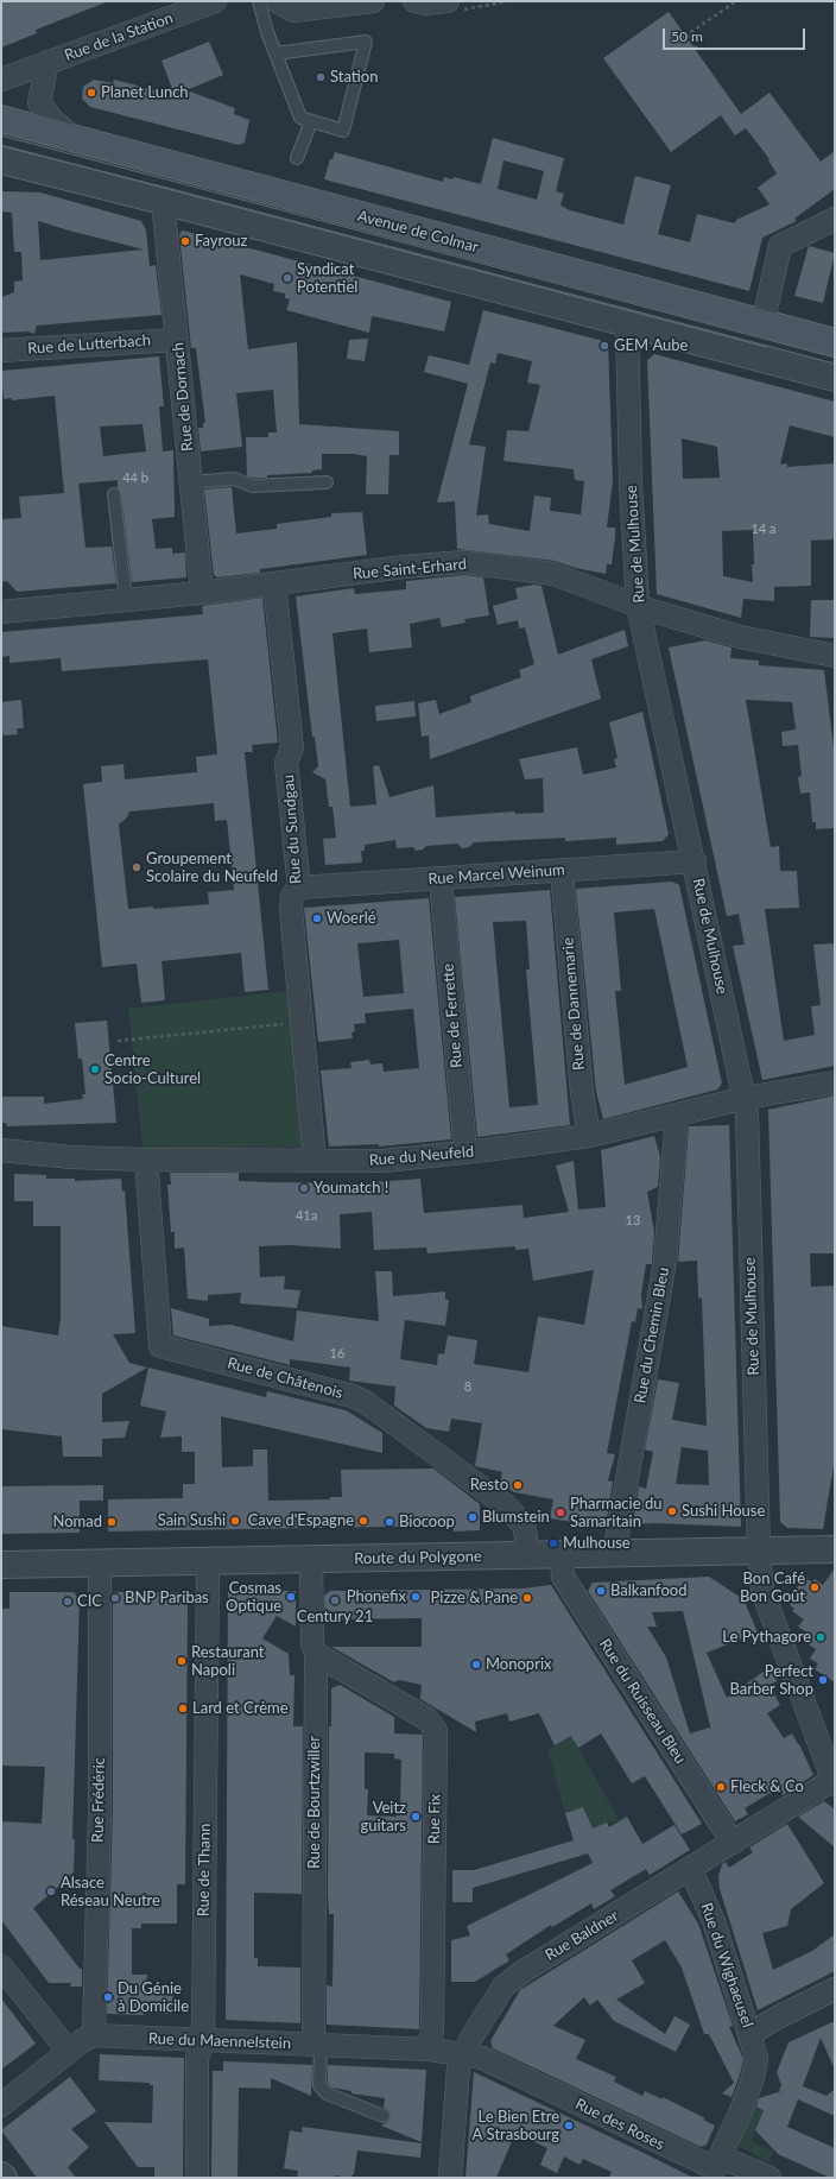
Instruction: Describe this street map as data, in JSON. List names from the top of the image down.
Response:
{
  "streets": {
    "main road": ["Avenue de Colmar"],
    "street": [
      "Rue de la Station",
      "Rue de Lutterbach",
      "Rue de Dornach",
      "Rue de Mulhouse",
      "Rue Saint-Erhard",
      "Rue du Sundgau",
      "Rue Marcel Weinum",
      "Rue de Dannemarie",
      "Rue de Ferrette",
      "Rue du Neufeld",
      "Rue du Chemin Bleu",
      "Rue de Châtenois",
      "Route du Polygone",
      "Rue du Ruisseau Bleu",
      "Rue Frédéric",
      "Rue de Bourtzwiller",
      "Rue Fix",
      "Rue de Thann",
      "Rue Baldner",
      "Rue du Wighaeusel",
      "Rue du Maennelstein",
      "Rue des Roses"
    ]
  },
  "crossings": [
    ["Rue de la Station", "Avenue de Colmar"],
    ["Rue de Lutterbach", "Rue de Dornach"],
    ["Rue de Dornach", "Rue Saint-Erhard"],
    ["Rue de Mulhouse", "Rue Saint-Erhard"],
    ["Rue de Mulhouse", "Rue Marcel Weinum"],
    ["Rue de Mulhouse", "Rue du Neufeld"],
    ["Rue de Mulhouse", "Route du Polygone"],
    ["Rue de Mulhouse", "Rue Baldner"],
    ["Rue Saint-Erhard", "Rue du Sundgau"],
    ["Rue du Sundgau", "Rue Marcel Weinum"],
    ["Rue du Sundgau", "Rue du Neufeld"],
    ["Rue Marcel Weinum", "Rue de Dannemarie"],
    ["Rue Marcel Weinum", "Rue de Ferrette"],
    ["Rue de Dannemarie", "Rue du Neufeld"],
    ["Rue de Ferrette", "Rue du Neufeld"],
    ["Rue du Neufeld", "Rue du Chemin Bleu"],
    ["Rue du Neufeld", "Rue de Châtenois"],
    ["Rue du Chemin Bleu", "Route du Polygone"],
    ["Rue de Châtenois", "Route du Polygone"],
    ["Route du Polygone", "Rue du Ruisseau Bleu"],
    ["Route du Polygone", "Rue Frédéric"],
    ["Route du Polygone", "Rue de Bourtzwiller"],
    ["Route du Polygone", "Rue de Thann"],
    ["Rue du Ruisseau Bleu", "Rue Baldner"],
    ["Rue Frédéric", "Rue du Maennelstein"],
    ["Rue de Bourtzwiller", "Rue Fix"],
    ["Rue de Bourtzwiller", "Rue du Maennelstein"],
    ["Rue Fix", "Rue du Maennelstein"],
    ["Rue de Thann", "Rue du Maennelstein"],
    ["Rue Baldner", "Rue du Wighaeusel"],
    ["Rue Baldner", "Rue du Maennelstein"],
    ["Rue Baldner", "Rue des Roses"],
    ["Rue du Wighaeusel", "Rue des Roses"],
    ["Rue du Maennelstein", "Rue des Roses"]
  ],
  "places": [
    "Station",
    "Planet Lunch",
    "Fayrouz",
    "Syndicat Potentiel",
    "GEM Aube",
    "Groupement Scolaire du Neufeld",
    "Woerlé",
    "Centre Socio-Culturel",
    "Youmatch !",
    "Resto",
    "Sushi House",
    "Pharmacie du Samaritain",
    "Blumstein",
    "Sain Sushi",
    "Cave d'Espagne",
    "Nomad",
    "Biocoop",
    "Mulhouse",
    "Bon Café Bon Goût",
    "Balkanfood",
    "Cosmas Optique",
    "Phonefix",
    "BNP Paribas",
    "Pizze & Pane",
    "Century 21",
    "CIC",
    "Le Pythagore",
    "Restaurant Napoli",
    "Monoprix",
    "Perfect Barber Shop",
    "Lard et Crème",
    "Fleck & Co",
    "Veitz guitars",
    "Alsace Réseau Neutre",
    "Du Génie à Domicile",
    "Le Bien Etre A Strasbourg"
  ],
  "house_numbers": [
    "44 b",
    "14 a",
    "41a",
    "13",
    "16",
    "8"
  ],
  "scale_bar": "50 m"
}
